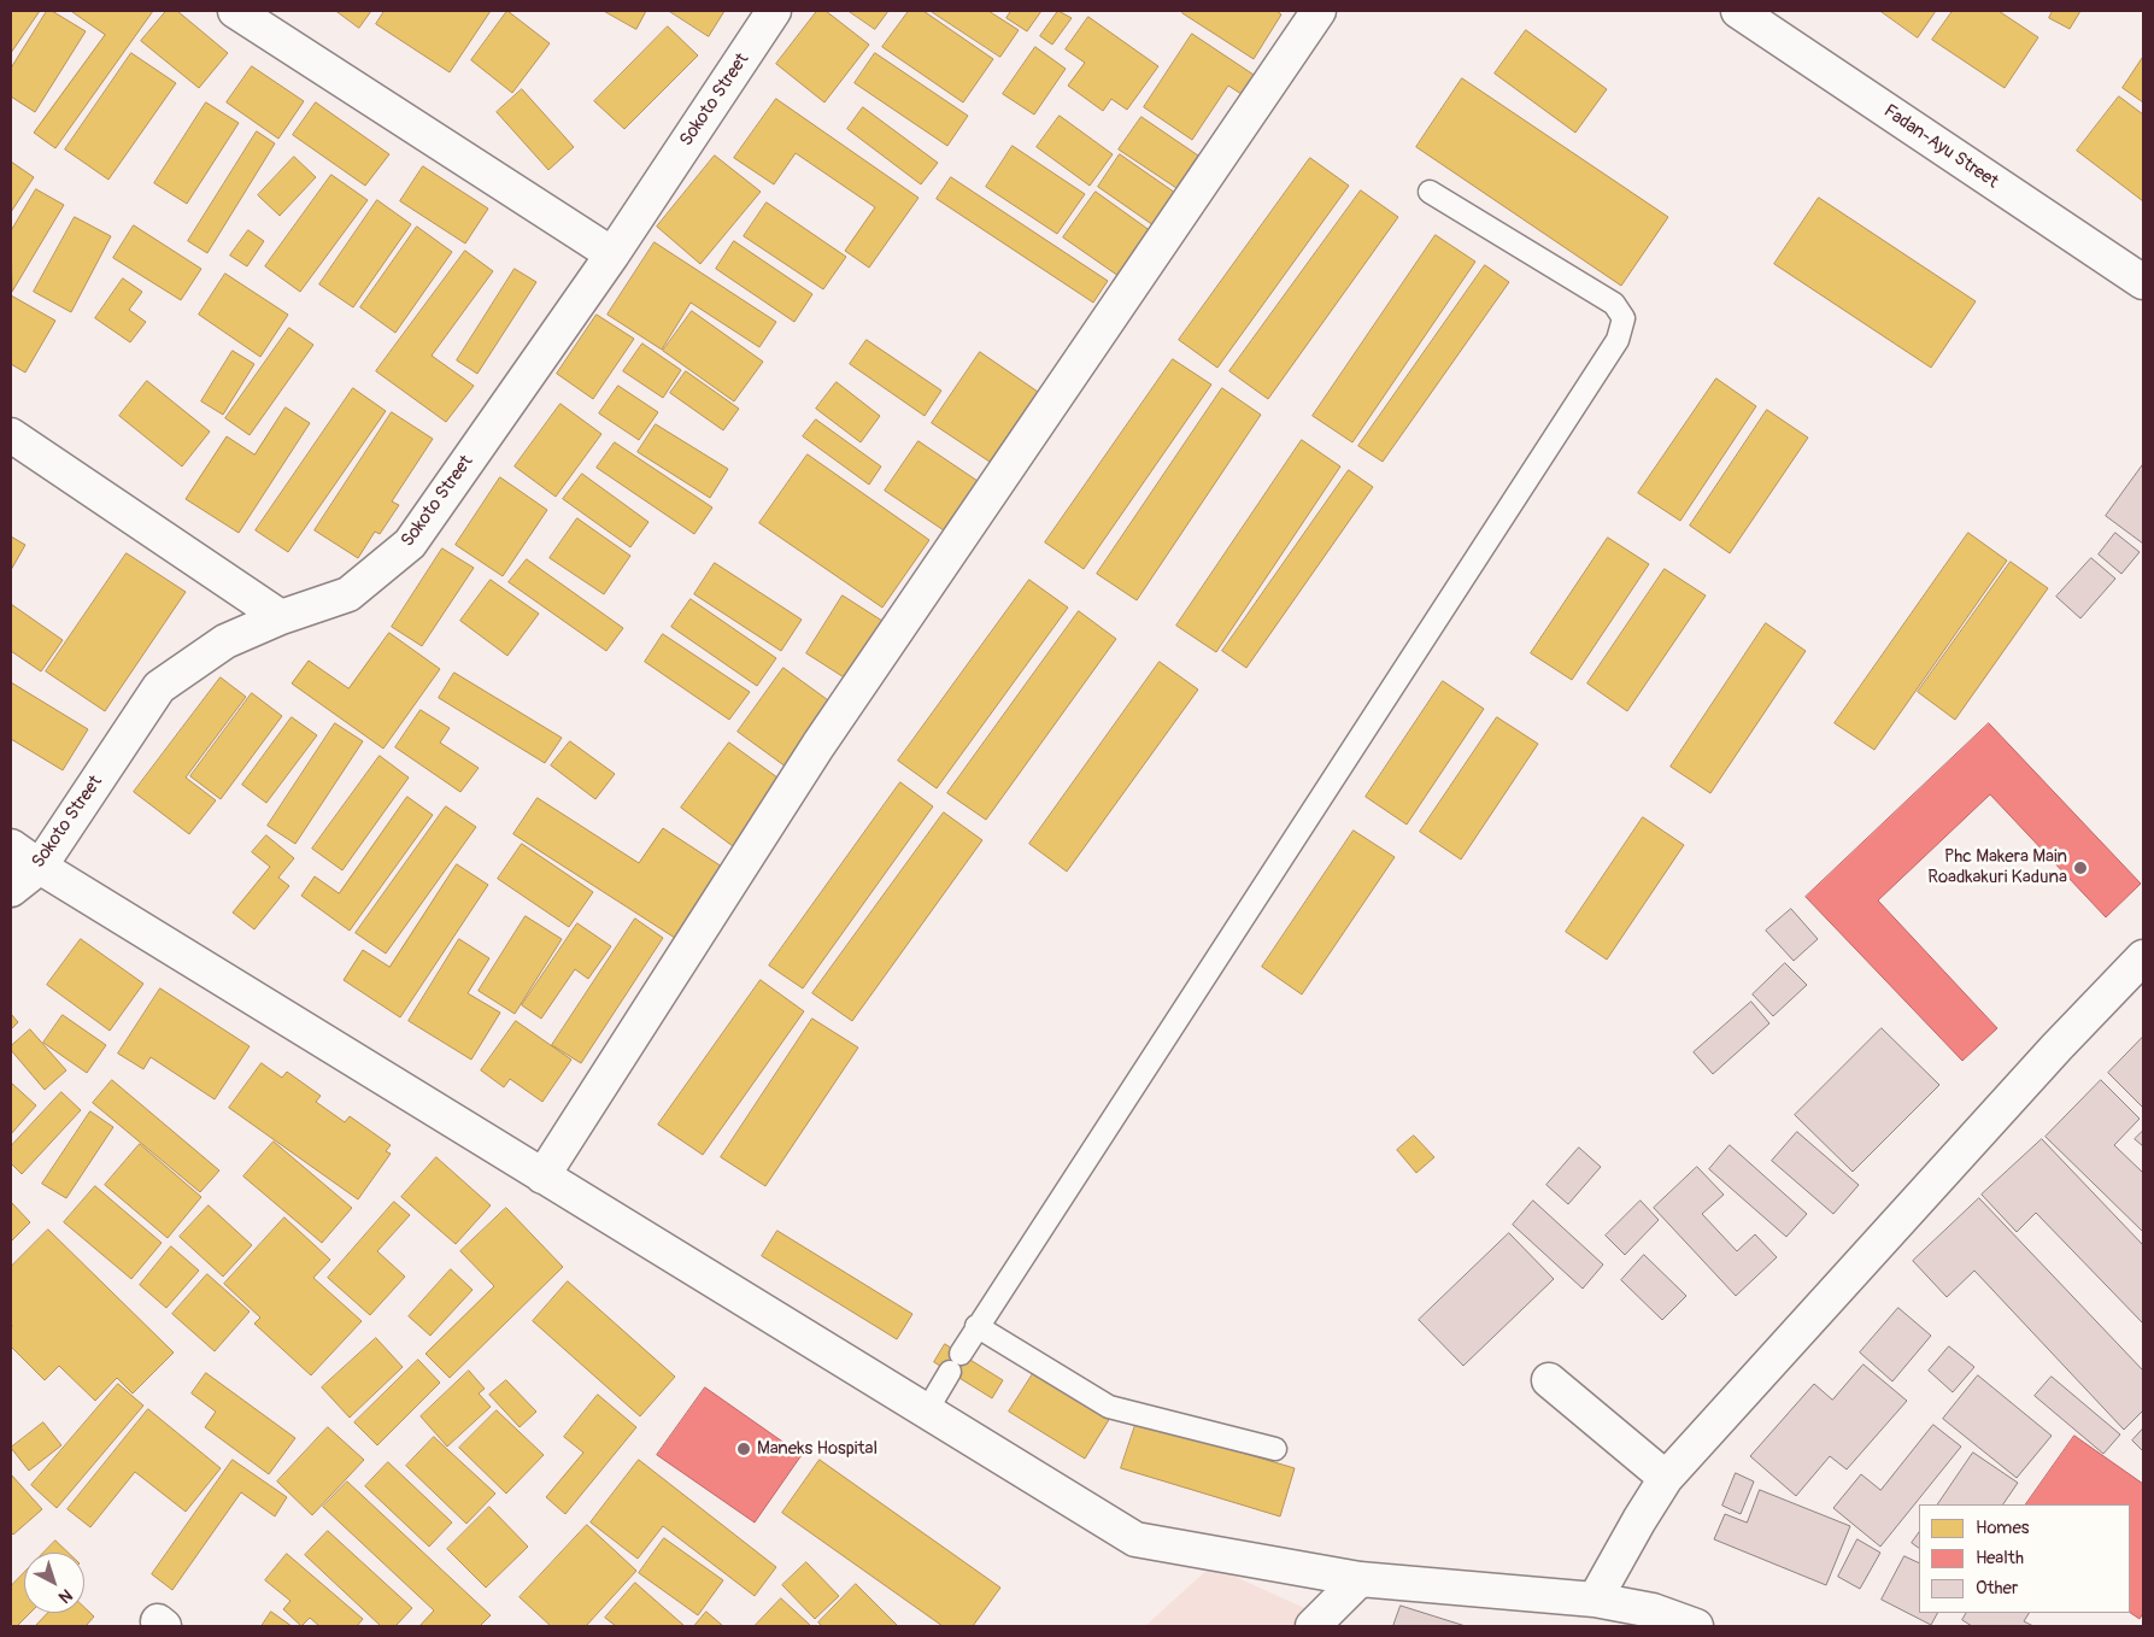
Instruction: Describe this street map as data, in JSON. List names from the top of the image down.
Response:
{
  "streets": {
    "street": ["Sokoto Street", "Fadan-Ayu Street"]
  },
  "places": ["Phc Makera Main Roadkakuri Kaduna", "Maneks Hospital"],
  "legend": ["Homes", "Health", "Other"],
  "north": "bottom right"
}
